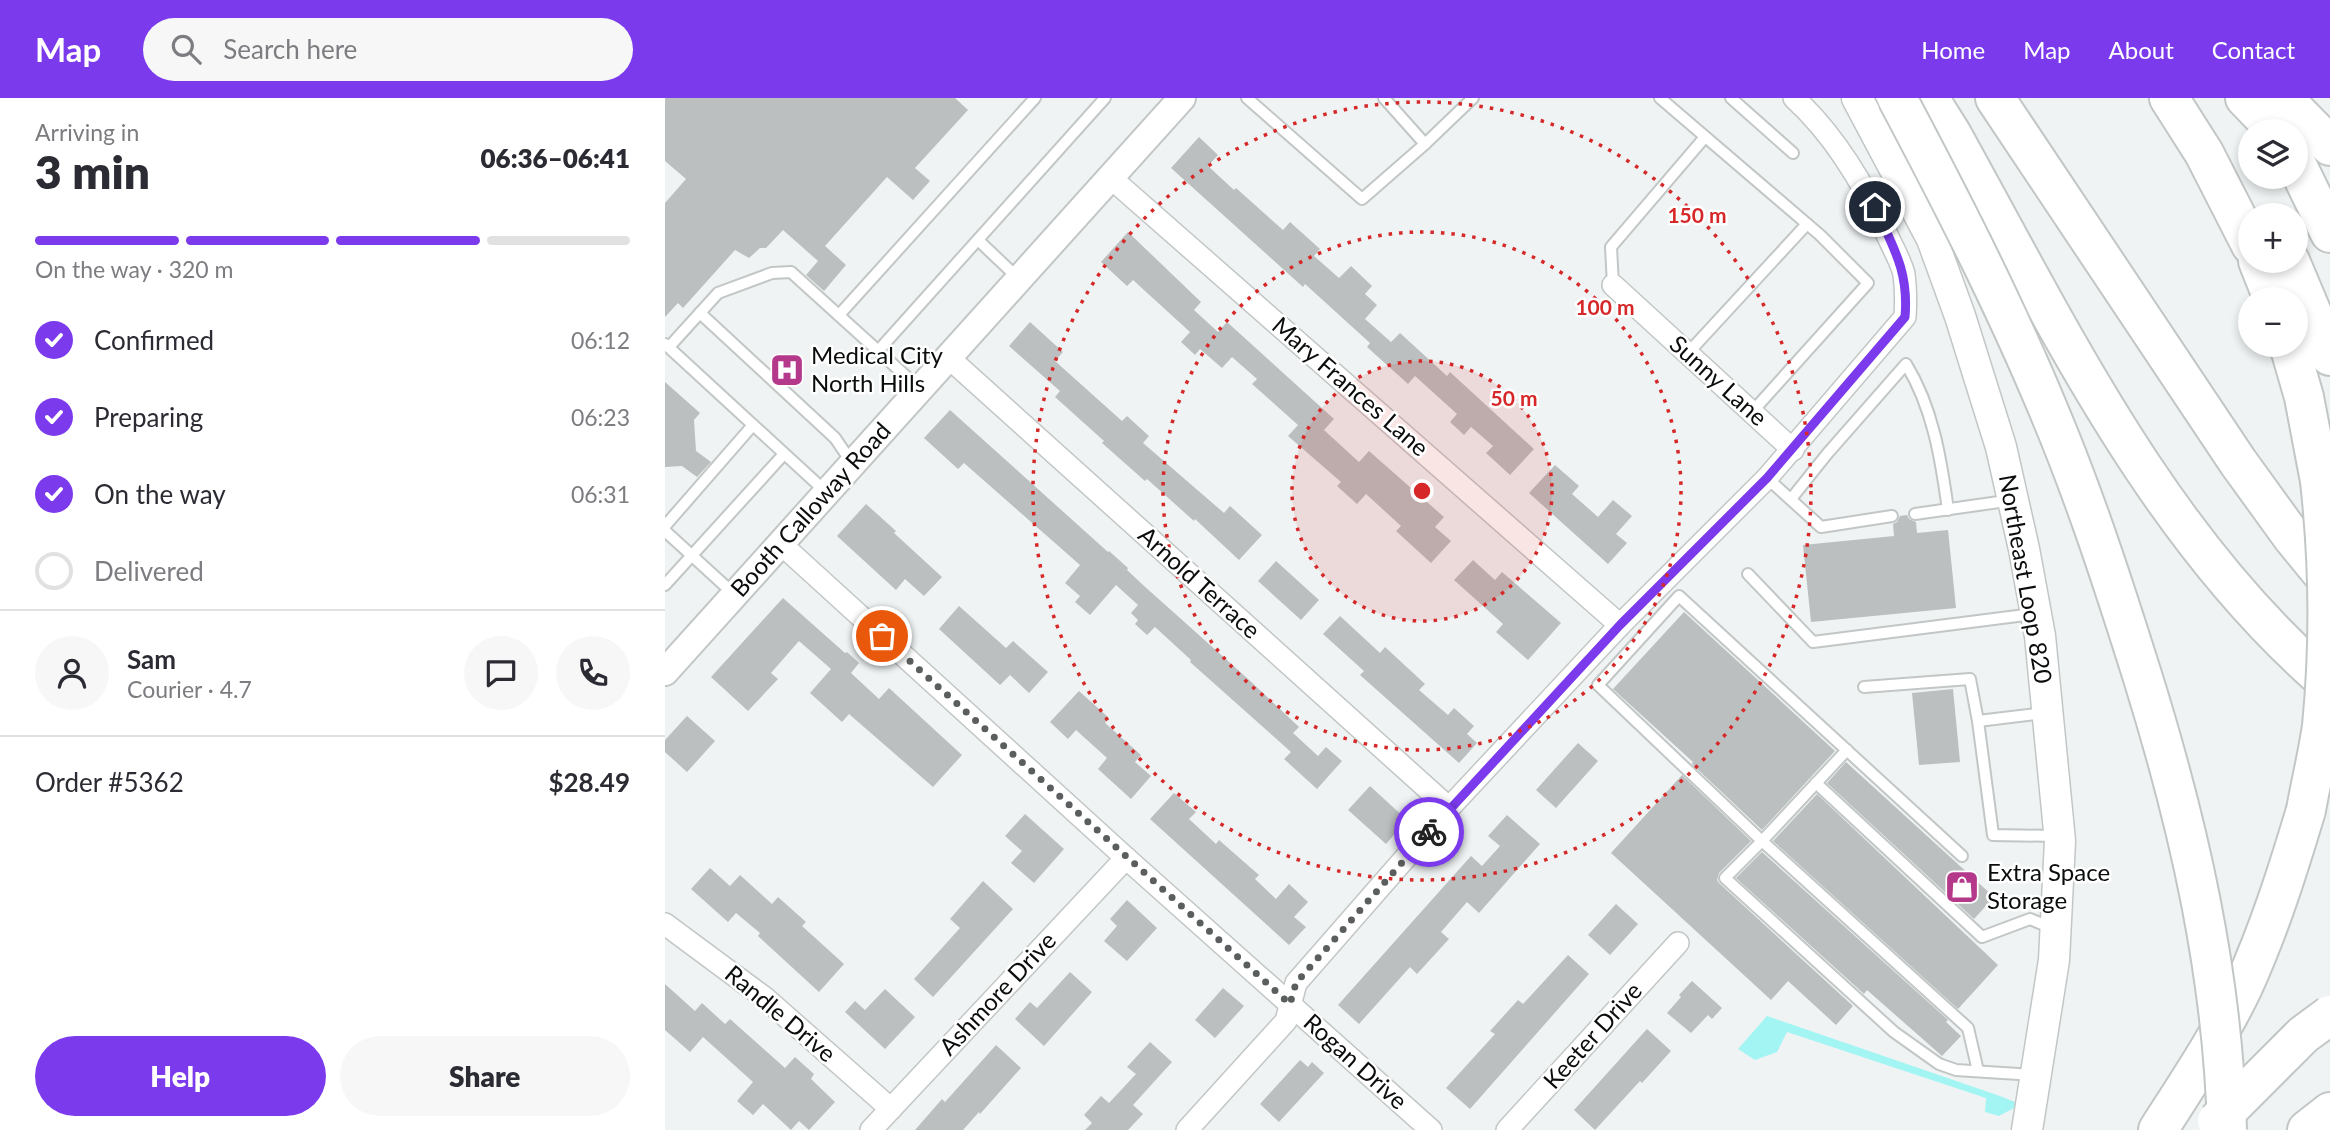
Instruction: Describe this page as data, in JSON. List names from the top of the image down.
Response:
{
  "streets": {
    "main road": ["Northeast Loop 820"],
    "street": [
      "Sunny Lane",
      "Mary Frances Lane",
      "Booth Calloway Road",
      "Arnold Terrace",
      "Ashmore Drive",
      "Randle Drive",
      "Keeter Drive",
      "Rogan Drive"
    ]
  },
  "crossings": [
    ["Mary Frances Lane", "Booth Calloway Road"],
    ["Booth Calloway Road", "Arnold Terrace"],
    ["Booth Calloway Road", "Rogan Drive"],
    ["Ashmore Drive", "Randle Drive"],
    ["Ashmore Drive", "Rogan Drive"]
  ],
  "places": {
    "hospital": ["Medical City North Hills"],
    "shop": ["Extra Space Storage"]
  },
  "page": {
    "header": "Map",
    "search": "Search here",
    "nav": [
      "Home",
      "Map",
      "About",
      "Contact"
    ],
    "heading": ["3 min", "Arriving in", "06:36–06:41"],
    "panel": [
      "Sam",
      "Courier · 4.7",
      "Order #5362",
      "$28.49"
    ],
    "map_buttons": ["+", "−"],
    "bar": "On the way · 320 m",
    "list": [
      ["Confirmed", "06:12"],
      ["Preparing", "06:23"],
      ["On the way", "06:31"],
      "Delivered"
    ],
    "buttons": ["Help", "Share"]
  },
  "rings": ["150 m", "100 m", "50 m"]
}
